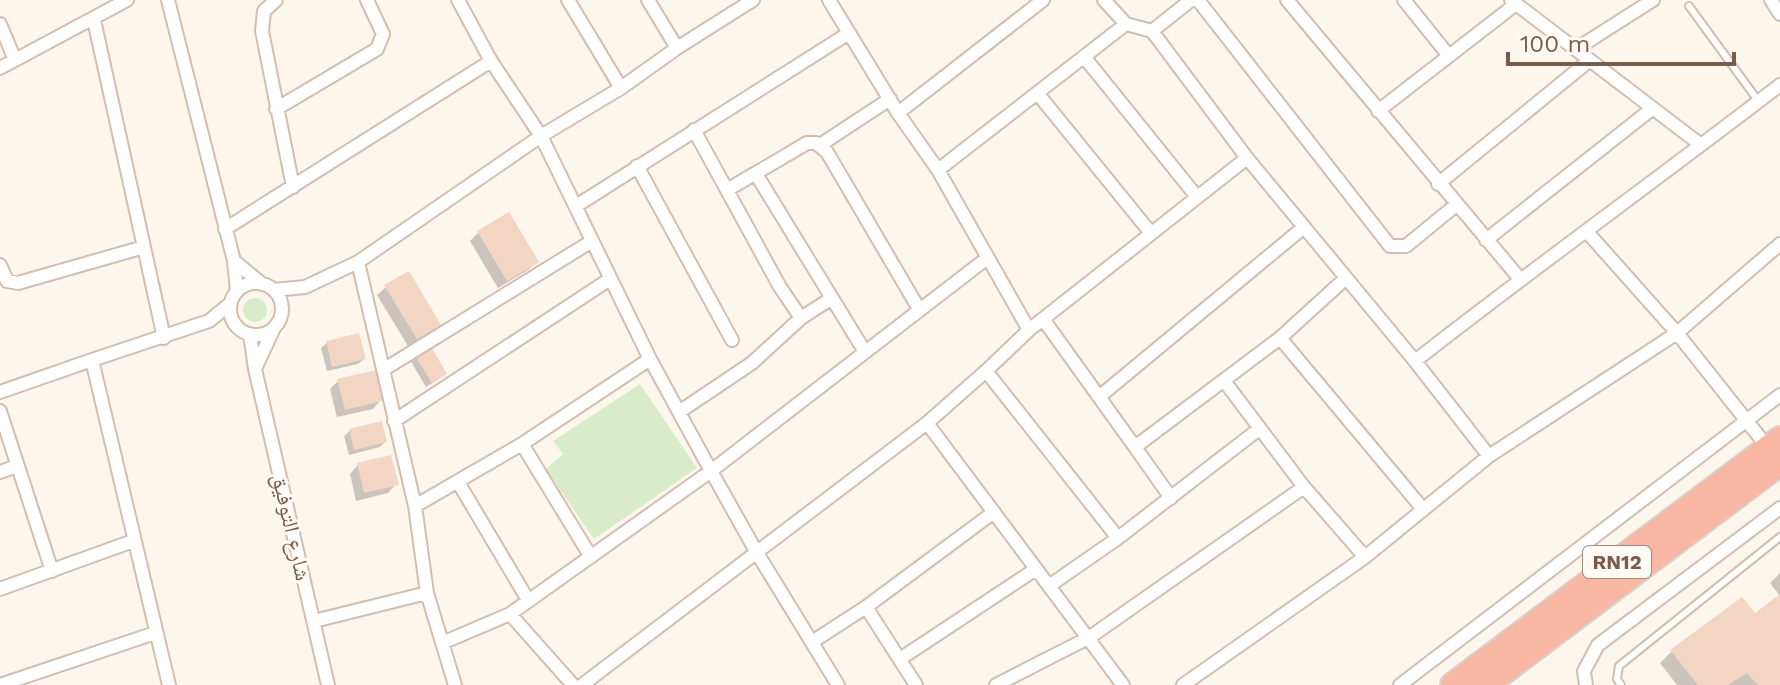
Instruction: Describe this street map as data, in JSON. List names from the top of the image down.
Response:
{
  "streets": {
    "highway": ["RN12"],
    "street": ["شارع التوفيق"]
  },
  "scale_bar": "100 m"
}
